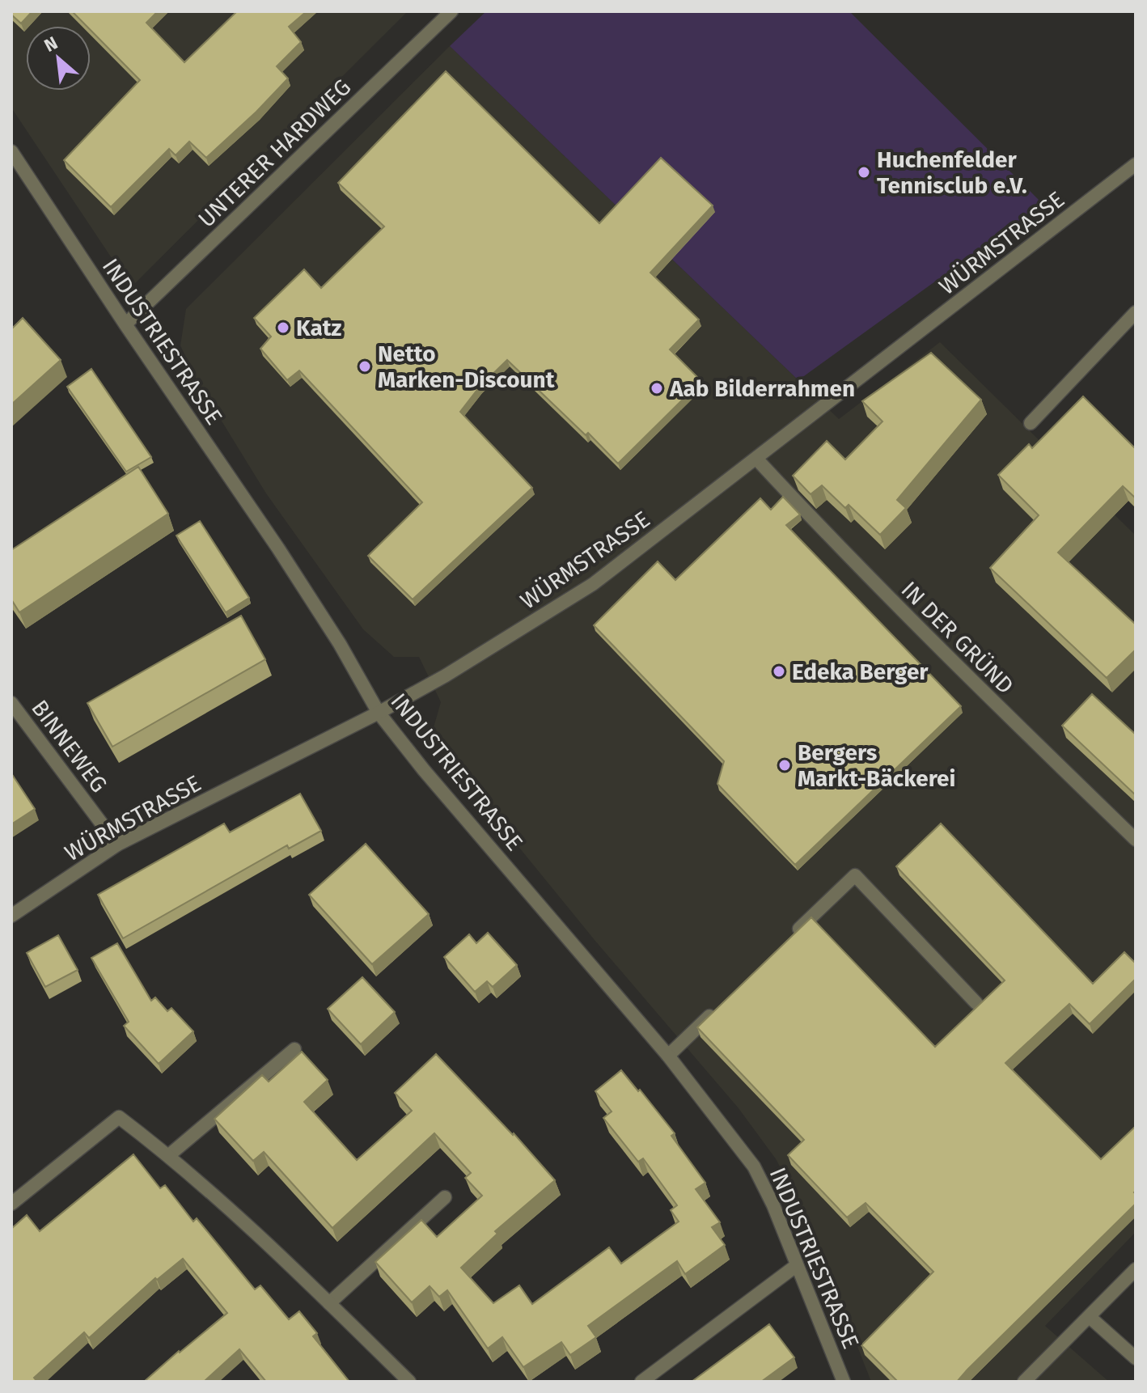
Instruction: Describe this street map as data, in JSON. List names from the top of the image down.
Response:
{
  "streets": {
    "street": [
      "UNTERER HARDWEG",
      "WÜRMSTRASSE",
      "INDUSTRIESTRASSE",
      "IN DER GRÜND",
      "BINNEWEG"
    ]
  },
  "crossings": [
    ["UNTERER HARDWEG", "INDUSTRIESTRASSE"],
    ["WÜRMSTRASSE", "INDUSTRIESTRASSE"],
    ["WÜRMSTRASSE", "IN DER GRÜND"],
    ["WÜRMSTRASSE", "BINNEWEG"]
  ],
  "places": [
    "Huchenfelder Tennisclub e.V.",
    "Katz",
    "Netto Marken-Discount",
    "Aab Bilderrahmen",
    "Edeka Berger",
    "Bergers Markt-Bäckerei"
  ],
  "north": "top left"
}
